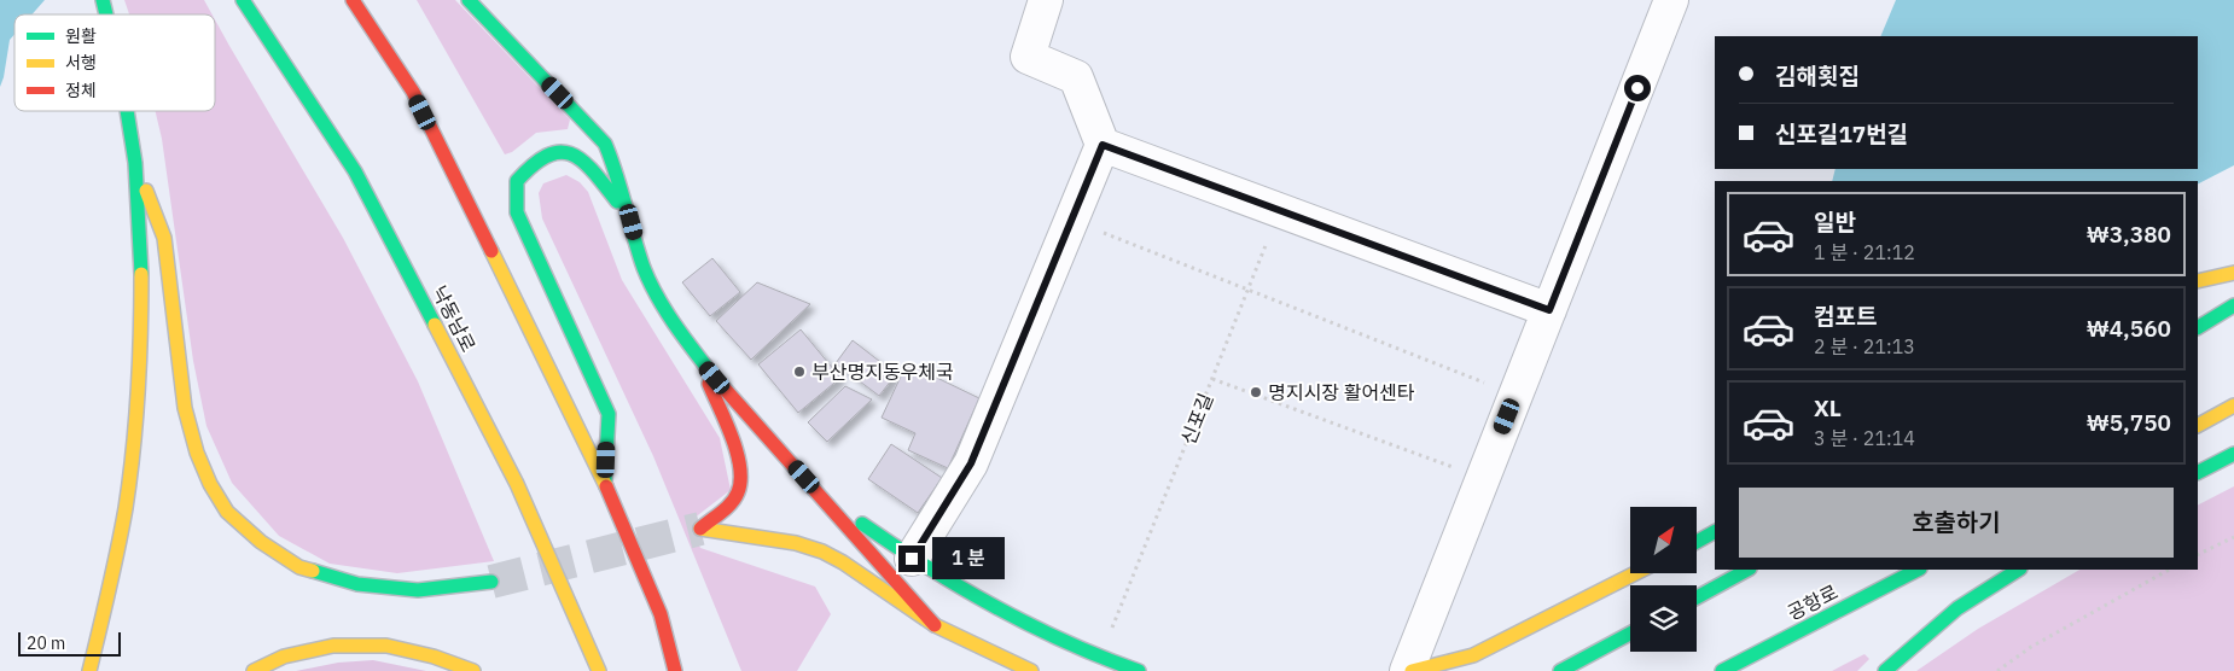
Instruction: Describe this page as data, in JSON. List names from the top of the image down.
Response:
{
  "streets": {
    "main road": ["낙동남로", "공항로"],
    "path": ["신포길"]
  },
  "places": ["부산명지동우체국", "명지시장 활어센타"],
  "legend": ["원활", "서행", "정체"],
  "scale_bar": "20 m",
  "north": "top right",
  "page": {
    "banner": ["김해횟집", "신포길17번길"],
    "list": [
      {
        "name": "일반",
        "note": "1 분 · 21:12",
        "value": "₩3,380"
      },
      {
        "name": "컴포트",
        "note": "2 분 · 21:13",
        "value": "₩4,560"
      },
      {
        "name": "XL",
        "note": "3 분 · 21:14",
        "value": "₩5,750"
      }
    ],
    "buttons": "호출하기",
    "bubble": "1 분",
    "scale": "20 m"
  }
}
